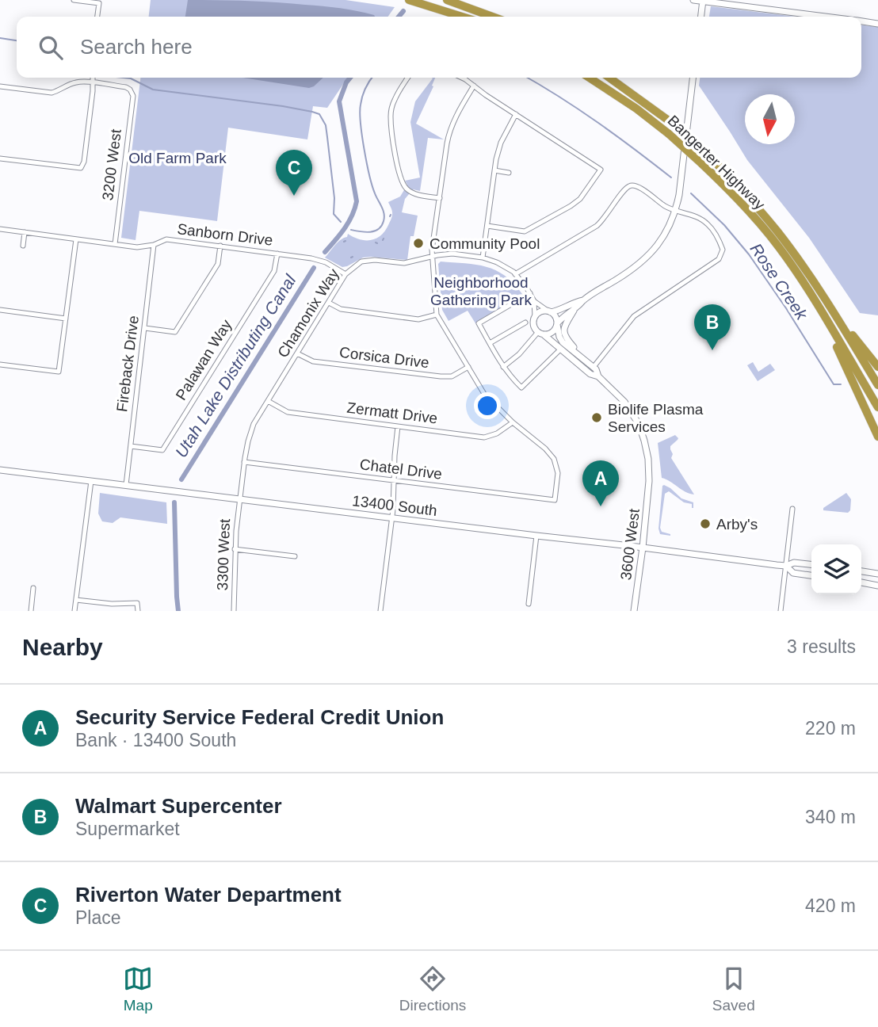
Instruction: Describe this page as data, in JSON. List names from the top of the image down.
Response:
{
  "streets": {
    "highway": ["Bangerter Highway"],
    "street": [
      "3200 West",
      "Sanborn Drive",
      "Chamonix Way",
      "Corsica Drive",
      "Palawan Way",
      "Fireback Drive",
      "Zermatt Drive",
      "Chatel Drive",
      "13400 South",
      "3600 West",
      "3300 West"
    ]
  },
  "crossings": [
    ["3200 West", "Sanborn Drive"],
    ["Sanborn Drive", "Chamonix Way"],
    ["Sanborn Drive", "Palawan Way"],
    ["Sanborn Drive", "Fireback Drive"],
    ["Chamonix Way", "Corsica Drive"],
    ["Chamonix Way", "Zermatt Drive"],
    ["Chamonix Way", "Chatel Drive"],
    ["Chamonix Way", "13400 South"],
    ["Chamonix Way", "3300 West"],
    ["Palawan Way", "Fireback Drive"],
    ["Fireback Drive", "13400 South"],
    ["Zermatt Drive", "Chatel Drive"],
    ["13400 South", "3600 West"],
    ["13400 South", "3300 West"]
  ],
  "water": ["Rose Creek", "Utah Lake Distributing Canal"],
  "parks": ["Old Farm Park", "Neighborhood Gathering Park"],
  "places": ["Community Pool", "Biolife Plasma Services", "Arby's"],
  "north": "bottom",
  "page": {
    "search": "Search here",
    "pins": ["C", "B", "A"],
    "heading": ["Nearby", "3 results"],
    "list": [
      {
        "mark": "A",
        "name": "Security Service Federal Credit Union",
        "note": "Bank · 13400 South",
        "value": "220 m"
      },
      {
        "mark": "B",
        "name": "Walmart Supercenter",
        "note": "Supermarket",
        "value": "340 m"
      },
      {
        "mark": "C",
        "name": "Riverton Water Department",
        "note": "Place",
        "value": "420 m"
      }
    ],
    "nav": ["Map", "Directions", "Saved"]
  }
}
